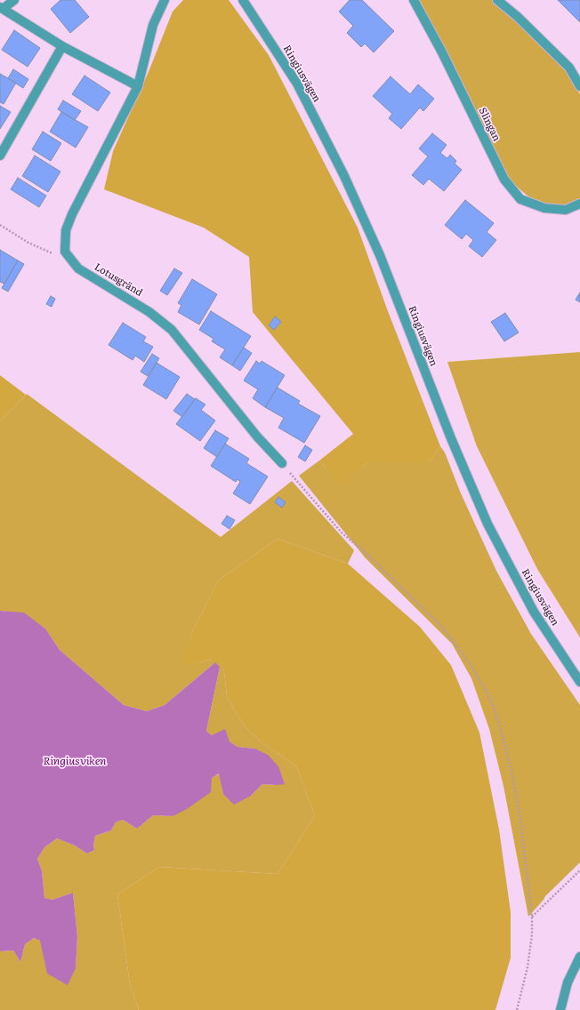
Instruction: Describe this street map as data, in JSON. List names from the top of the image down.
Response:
{
  "streets": {
    "street": ["Ringiusvägen", "Slingan", "Lotusgränd"]
  },
  "water": ["Ringiusviken"]
}
